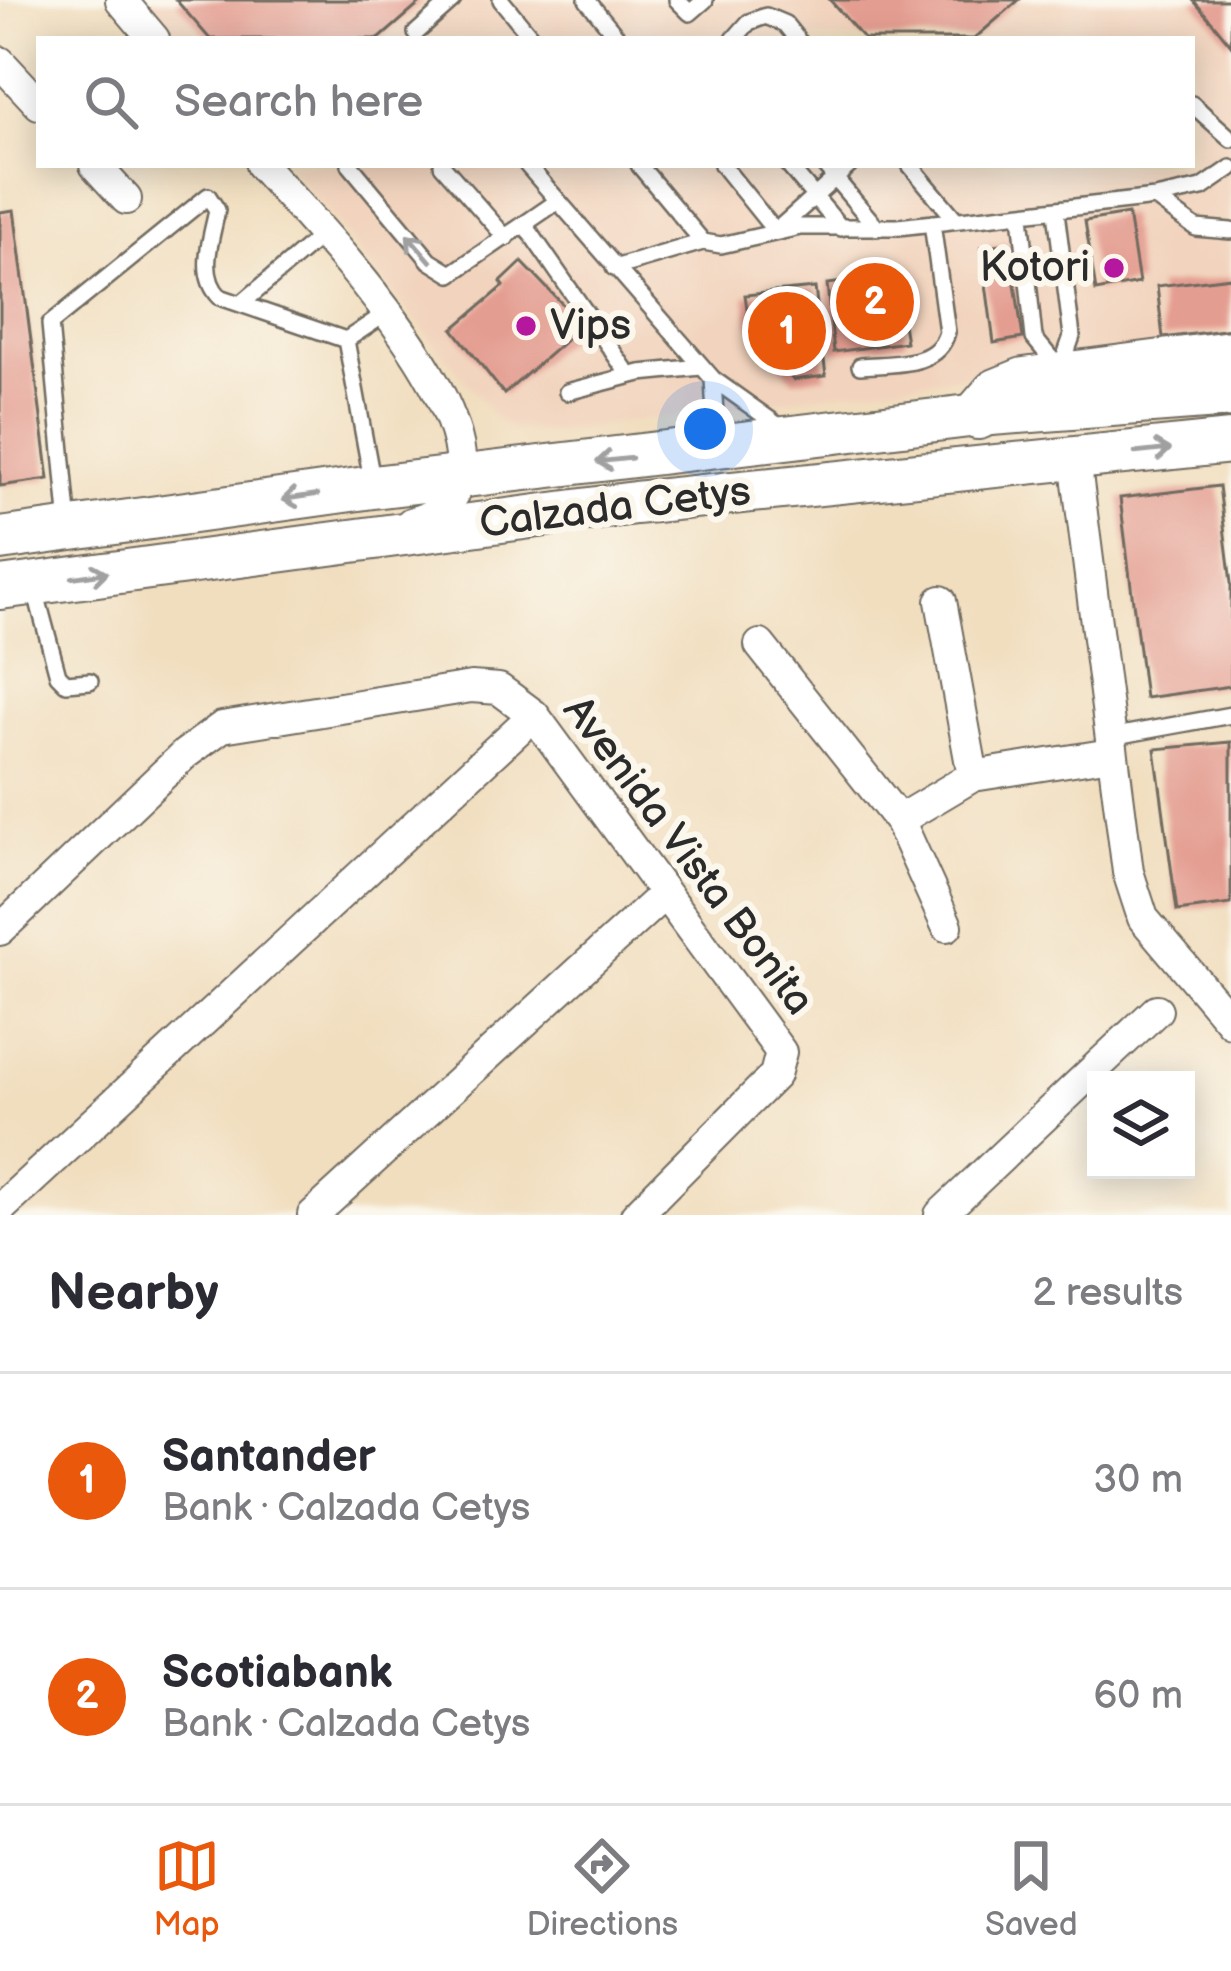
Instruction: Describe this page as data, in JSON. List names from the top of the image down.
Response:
{
  "streets": {
    "main road": ["Calzada Cetys"],
    "street": ["Avenida Vista Bonita"]
  },
  "places": ["Kotori", "Vips"],
  "page": {
    "search": "Search here",
    "pins": ["2", "1"],
    "heading": ["Nearby", "2 results"],
    "list": [
      {
        "mark": "1",
        "name": "Santander",
        "note": "Bank · Calzada Cetys",
        "value": "30 m"
      },
      {
        "mark": "2",
        "name": "Scotiabank",
        "note": "Bank · Calzada Cetys",
        "value": "60 m"
      }
    ],
    "nav": ["Map", "Directions", "Saved"]
  }
}
